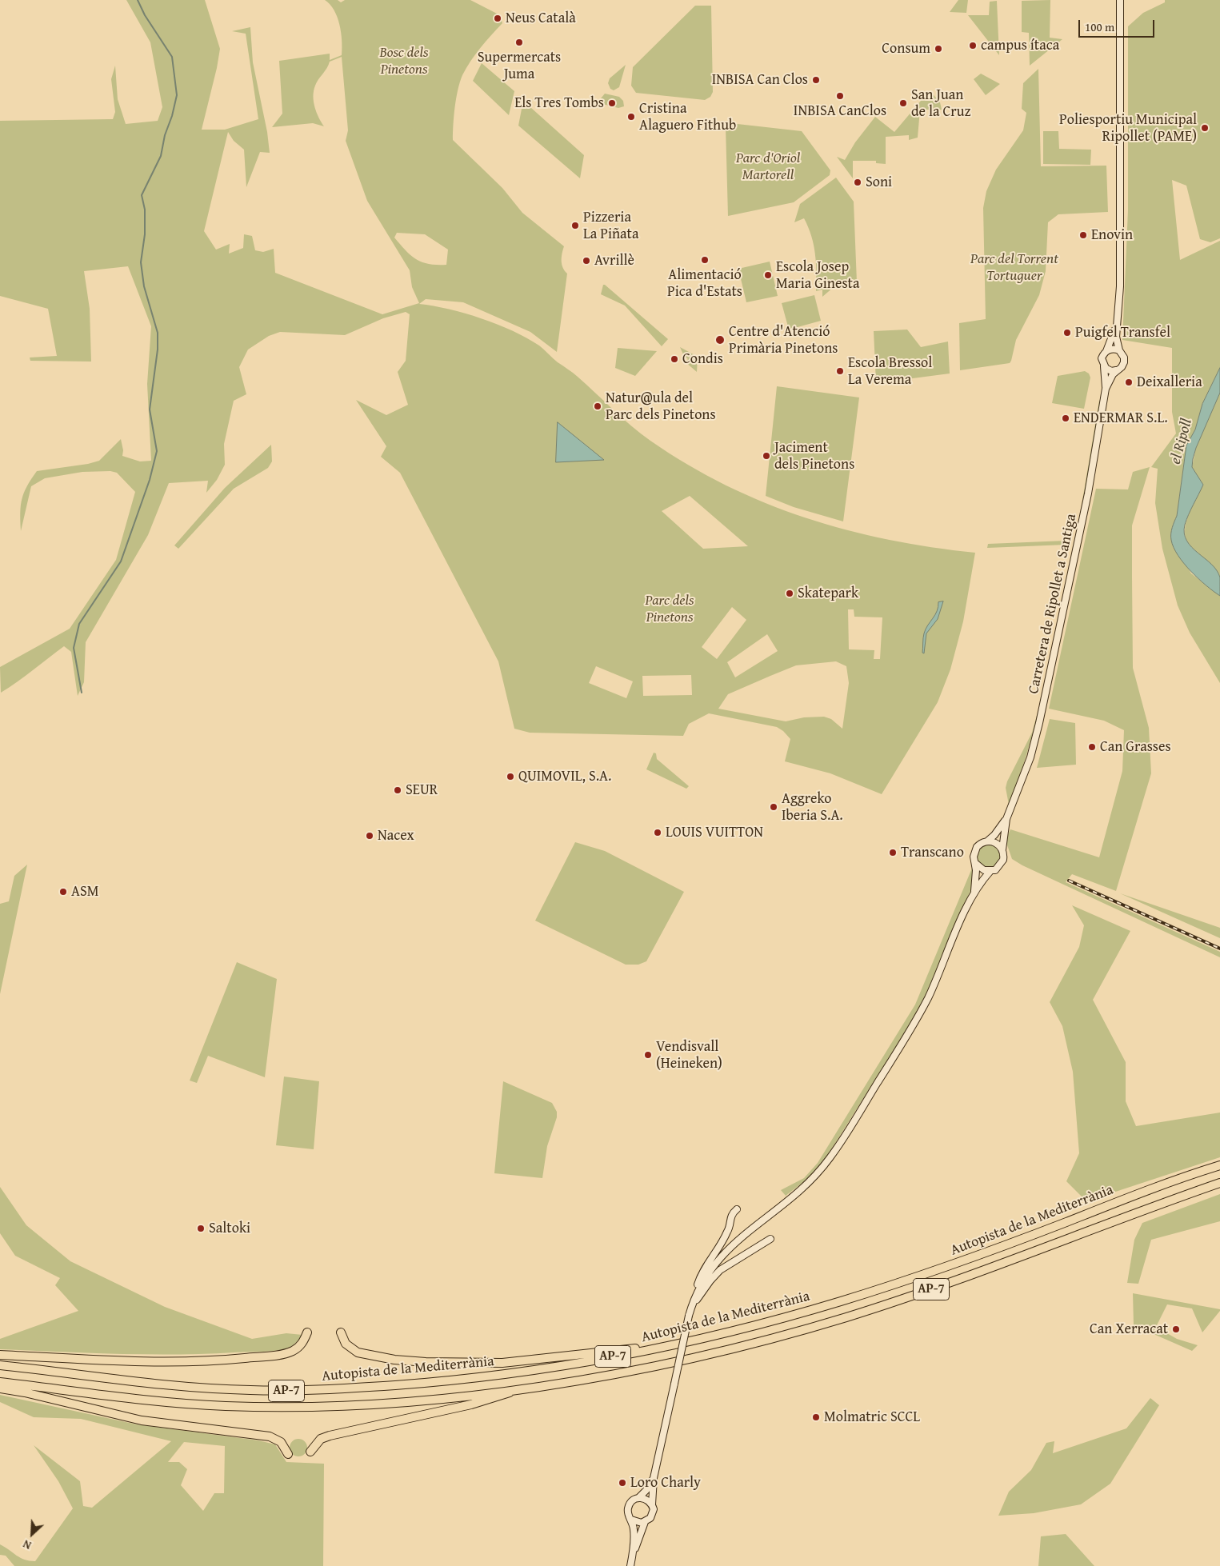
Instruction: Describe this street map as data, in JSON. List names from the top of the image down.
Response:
{
  "streets": {
    "highway": ["Autopista de la Mediterrània", "AP-7"],
    "main road": ["Carretera de Ripollet a Santiga"]
  },
  "water": ["el Ripoll"],
  "parks": [
    "Bosc dels Pinetons",
    "Parc d'Oriol Martorell",
    "Parc del Torrent Tortuguer",
    "Parc dels Pinetons"
  ],
  "places": [
    "Neus Català",
    "Supermercats Juma",
    "campus ítaca",
    "Consum",
    "INBISA Can Clos",
    "INBISA CanClos",
    "Els Tres Tombs",
    "San Juan de la Cruz",
    "Cristina Alaguero Fithub",
    "Poliesportiu Municipal Ripollet (PAME)",
    "Soni",
    "Pizzeria La Piñata",
    "Enovin",
    "Alimentació Pica d'Estats",
    "Avrillè",
    "Escola Josep Maria Ginesta",
    "Puigfel Transfel",
    "Centre d'Atenció Primària Pinetons",
    "Condis",
    "Escola Bressol La Verema",
    "Deixalleria",
    "Natur@ula del Parc dels Pinetons",
    "ENDERMAR S.L.",
    "Jaciment dels Pinetons",
    "Skatepark",
    "Can Grasses",
    "QUIMOVIL, S.A.",
    "SEUR",
    "Aggreko Iberia S.A.",
    "LOUIS VUITTON",
    "Nacex",
    "Transcano",
    "ASM",
    "Vendisvall (Heineken)",
    "Saltoki",
    "Can Xerracat",
    "Molmatric SCCL",
    "Loro Charly"
  ],
  "scale_bar": "100 m",
  "north": "bottom left"
}
